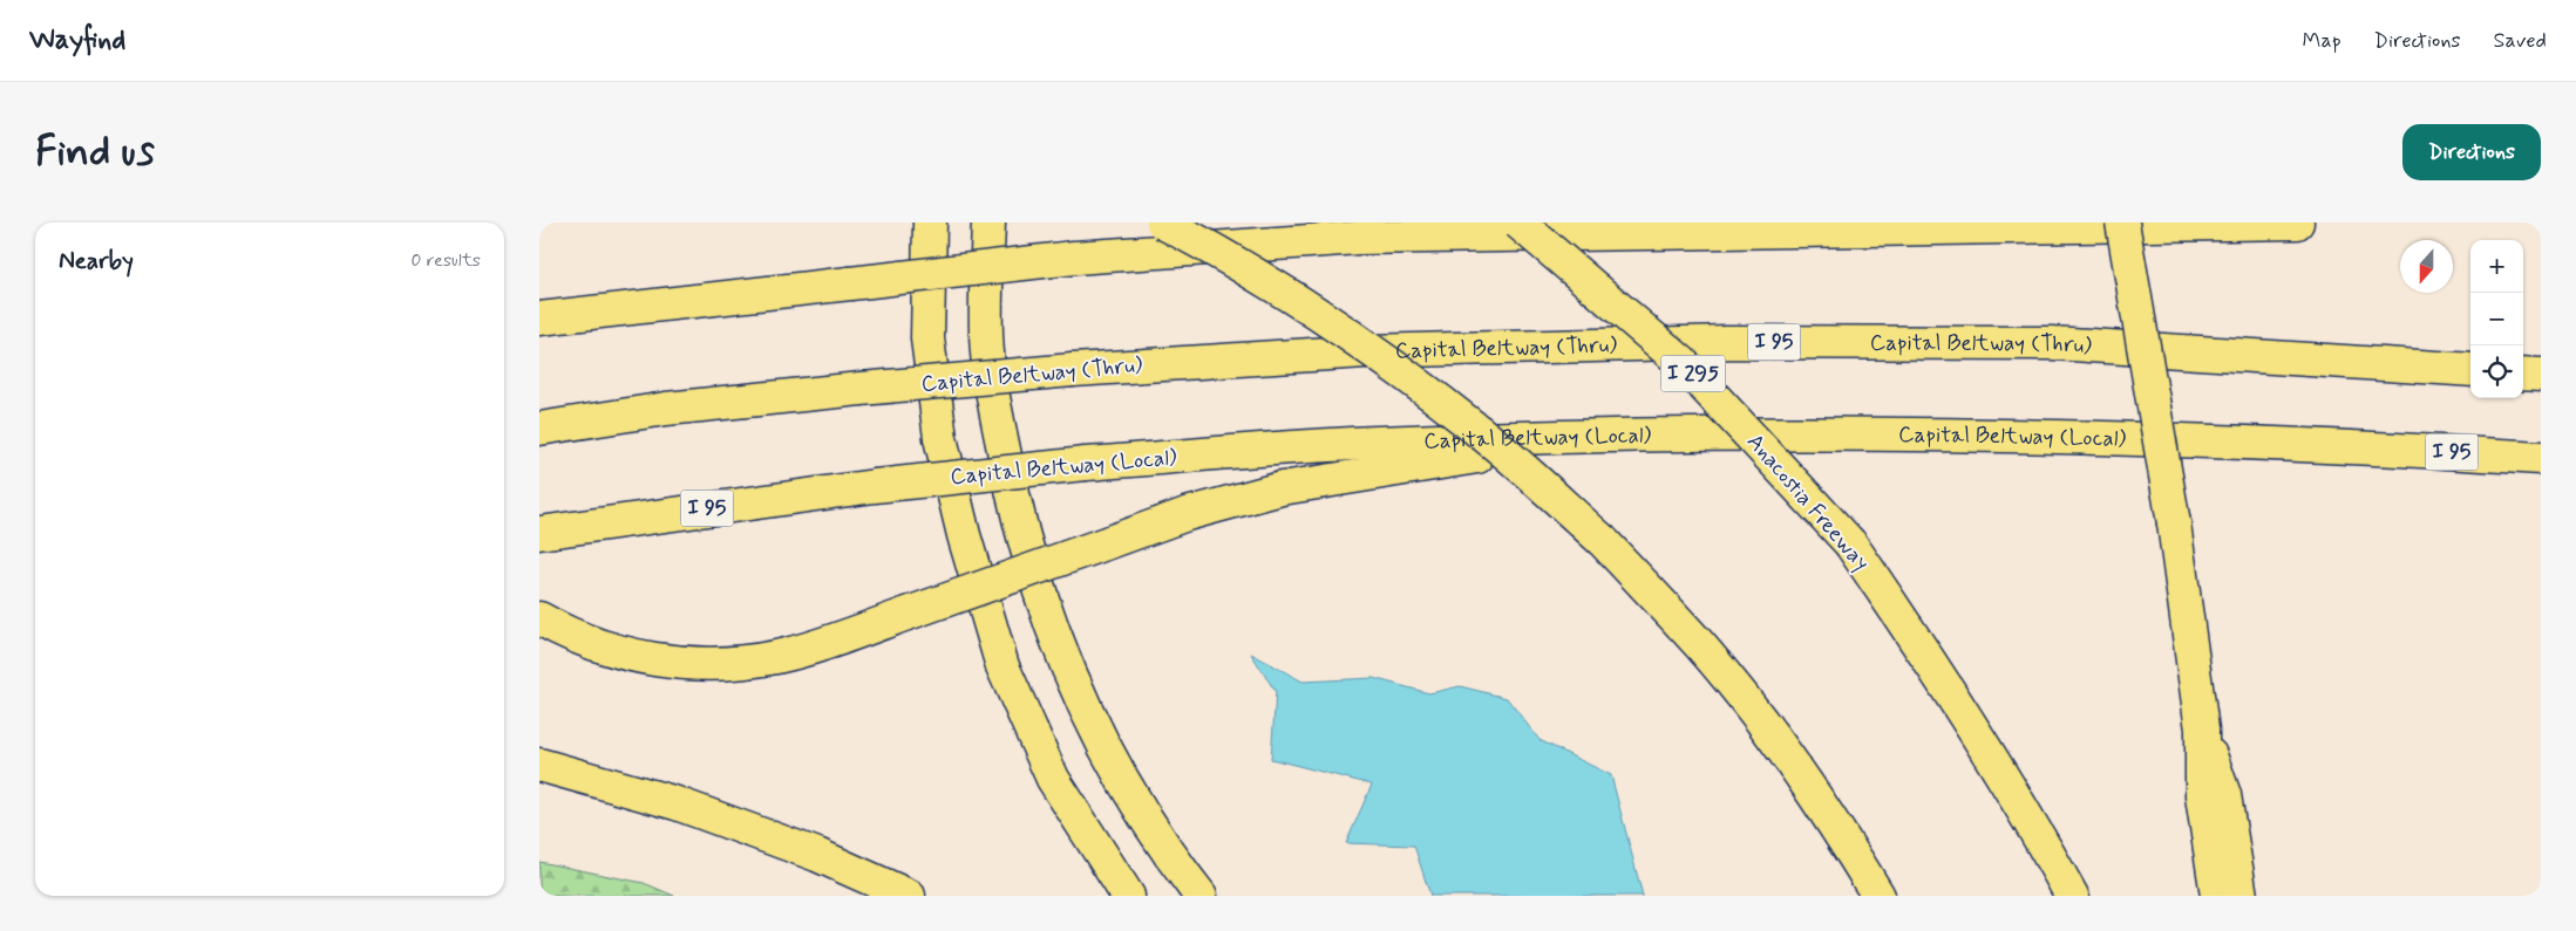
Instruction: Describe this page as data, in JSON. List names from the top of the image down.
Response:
{
  "streets": {
    "highway": [
      "I 95",
      "Capital Beltway (Thru)",
      "I 295",
      "Capital Beltway (Local)",
      "Anacostia Freeway"
    ]
  },
  "north": "bottom",
  "page": {
    "header": "Wayfind",
    "nav": ["Map", "Directions", "Saved"],
    "buttons": "Directions",
    "title": "Find us",
    "heading": ["Nearby", "0 results"],
    "map_buttons": ["+", "−"]
  }
}
